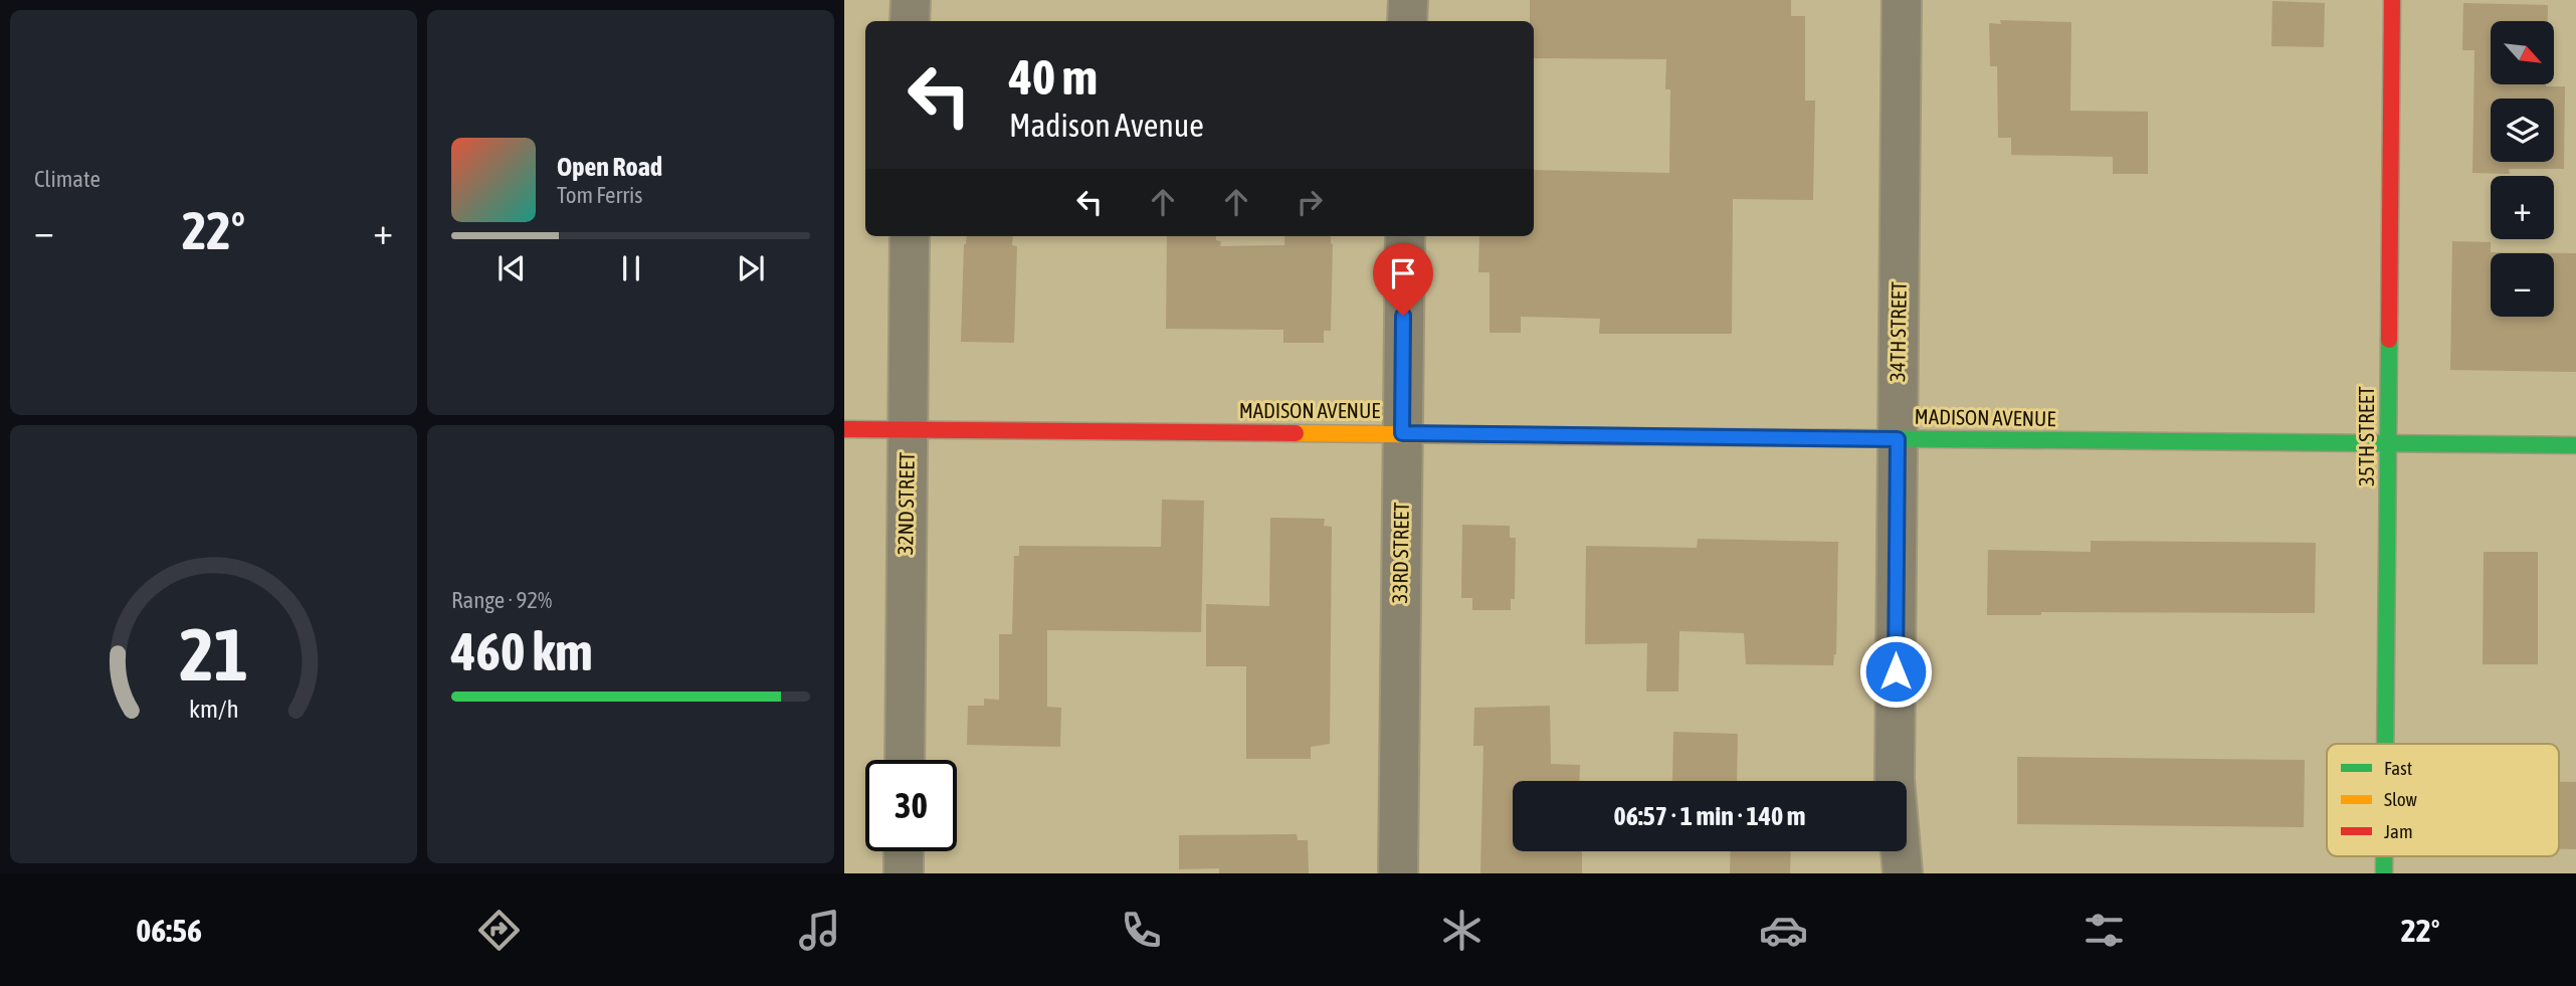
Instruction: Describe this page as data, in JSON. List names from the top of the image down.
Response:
{
  "streets": {
    "street": [
      "34TH STREET",
      "MADISON AVENUE",
      "35TH STREET",
      "32ND STREET",
      "33RD STREET"
    ]
  },
  "crossings": [
    ["34TH STREET", "MADISON AVENUE"],
    ["MADISON AVENUE", "35TH STREET"],
    ["MADISON AVENUE", "32ND STREET"],
    ["MADISON AVENUE", "33RD STREET"]
  ],
  "legend": ["Fast", "Slow", "Jam"],
  "north": "bottom right",
  "page": {
    "tile": [
      "Climate",
      ["Range · 92%", "460 km"]
    ],
    "map_buttons": ["+", "−"],
    "turn": ["40 m", "Madison Avenue"],
    "song": ["Open Road", "Tom Ferris"],
    "heat": ["−", "22°", "+"],
    "limit": "30",
    "trip": "06:57 · 1 min · 140 m",
    "tabs": ["06:56", "22°"],
    "gauge": ["21", "km/h"]
  }
}
